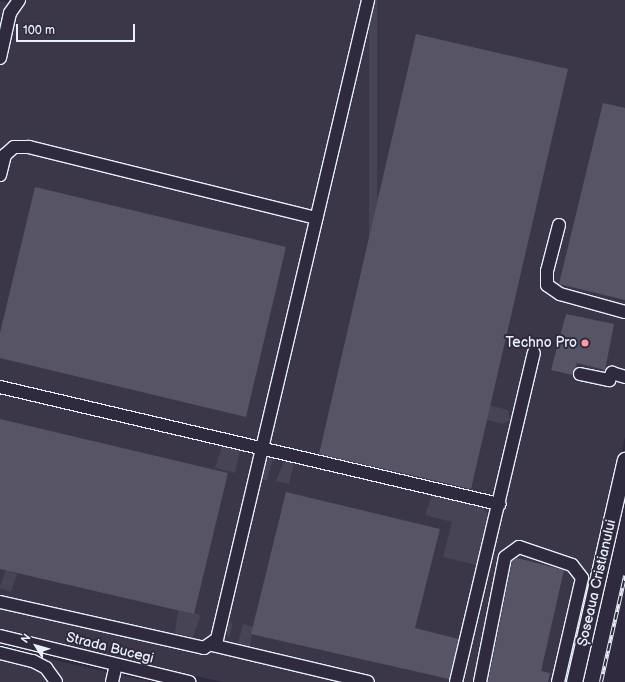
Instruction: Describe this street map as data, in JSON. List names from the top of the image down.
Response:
{
  "streets": {
    "main road": ["Șoseaua Cristianului"],
    "street": ["Strada Bucegi"]
  },
  "places": ["Techno Pro"],
  "scale_bar": "100 m",
  "north": "top left"
}
